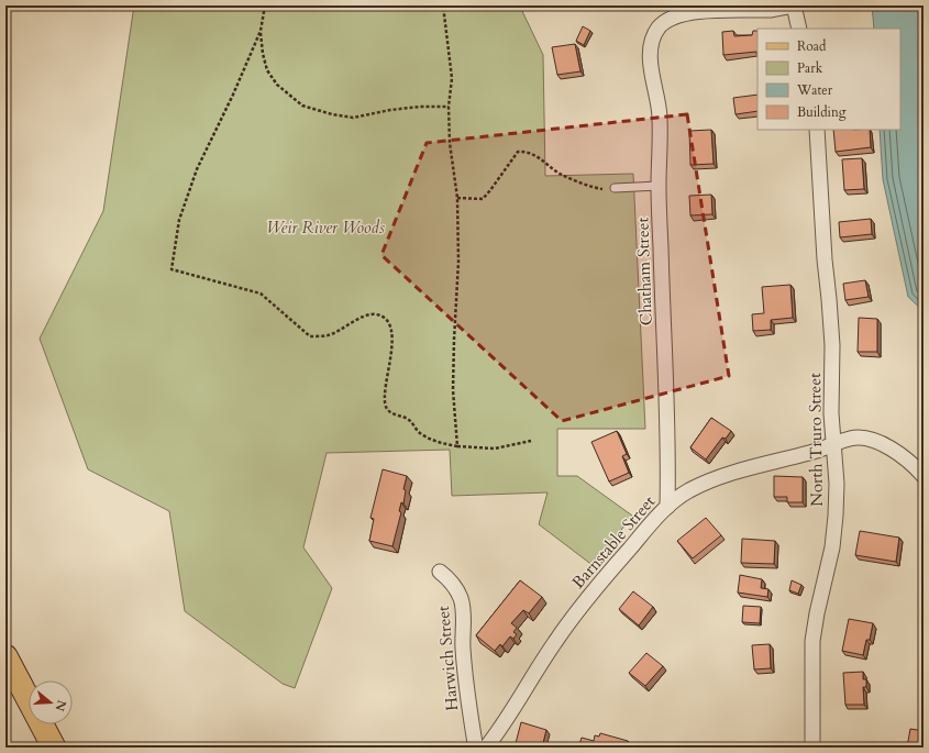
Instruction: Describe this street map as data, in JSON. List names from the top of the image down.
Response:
{
  "streets": {
    "street": [
      "Chatham Street",
      "North Truro Street",
      "Barnstable Street",
      "Harwich Street"
    ]
  },
  "crossings": [
    ["Chatham Street", "Barnstable Street"],
    ["North Truro Street", "Barnstable Street"]
  ],
  "parks": ["Weir River Woods"],
  "legend": [
    "Road",
    "Park",
    "Water",
    "Building"
  ],
  "north": "right"
}
